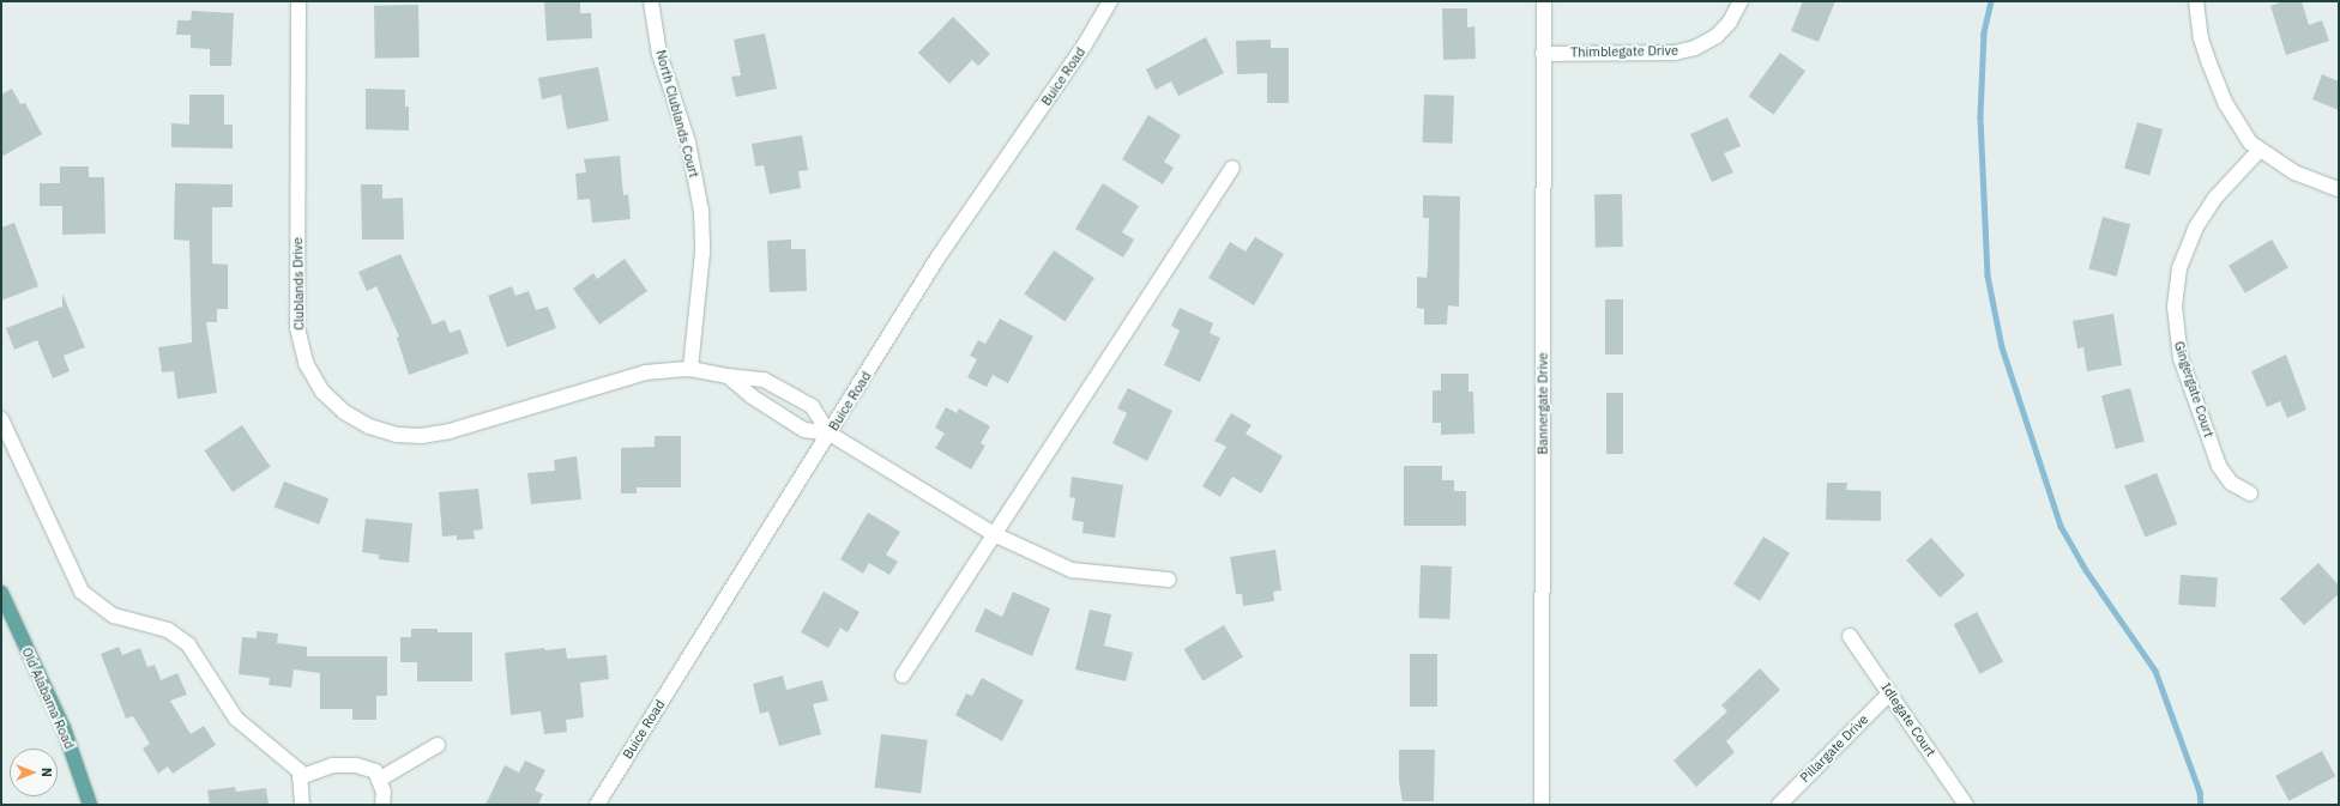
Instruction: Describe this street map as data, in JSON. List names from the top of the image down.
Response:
{
  "streets": {
    "main road": ["Old Alabama Road"],
    "street": [
      "Thimblegate Drive",
      "Buice Road",
      "North Clublands Court",
      "Clublands Drive",
      "Gingergate Court",
      "Bannergate Drive",
      "Idlegate Court",
      "Pillargate Drive"
    ]
  },
  "crossings": [
    ["Thimblegate Drive", "Bannergate Drive"],
    ["Buice Road", "Clublands Drive"],
    ["North Clublands Court", "Clublands Drive"],
    ["Idlegate Court", "Pillargate Drive"]
  ],
  "north": "right"
}
